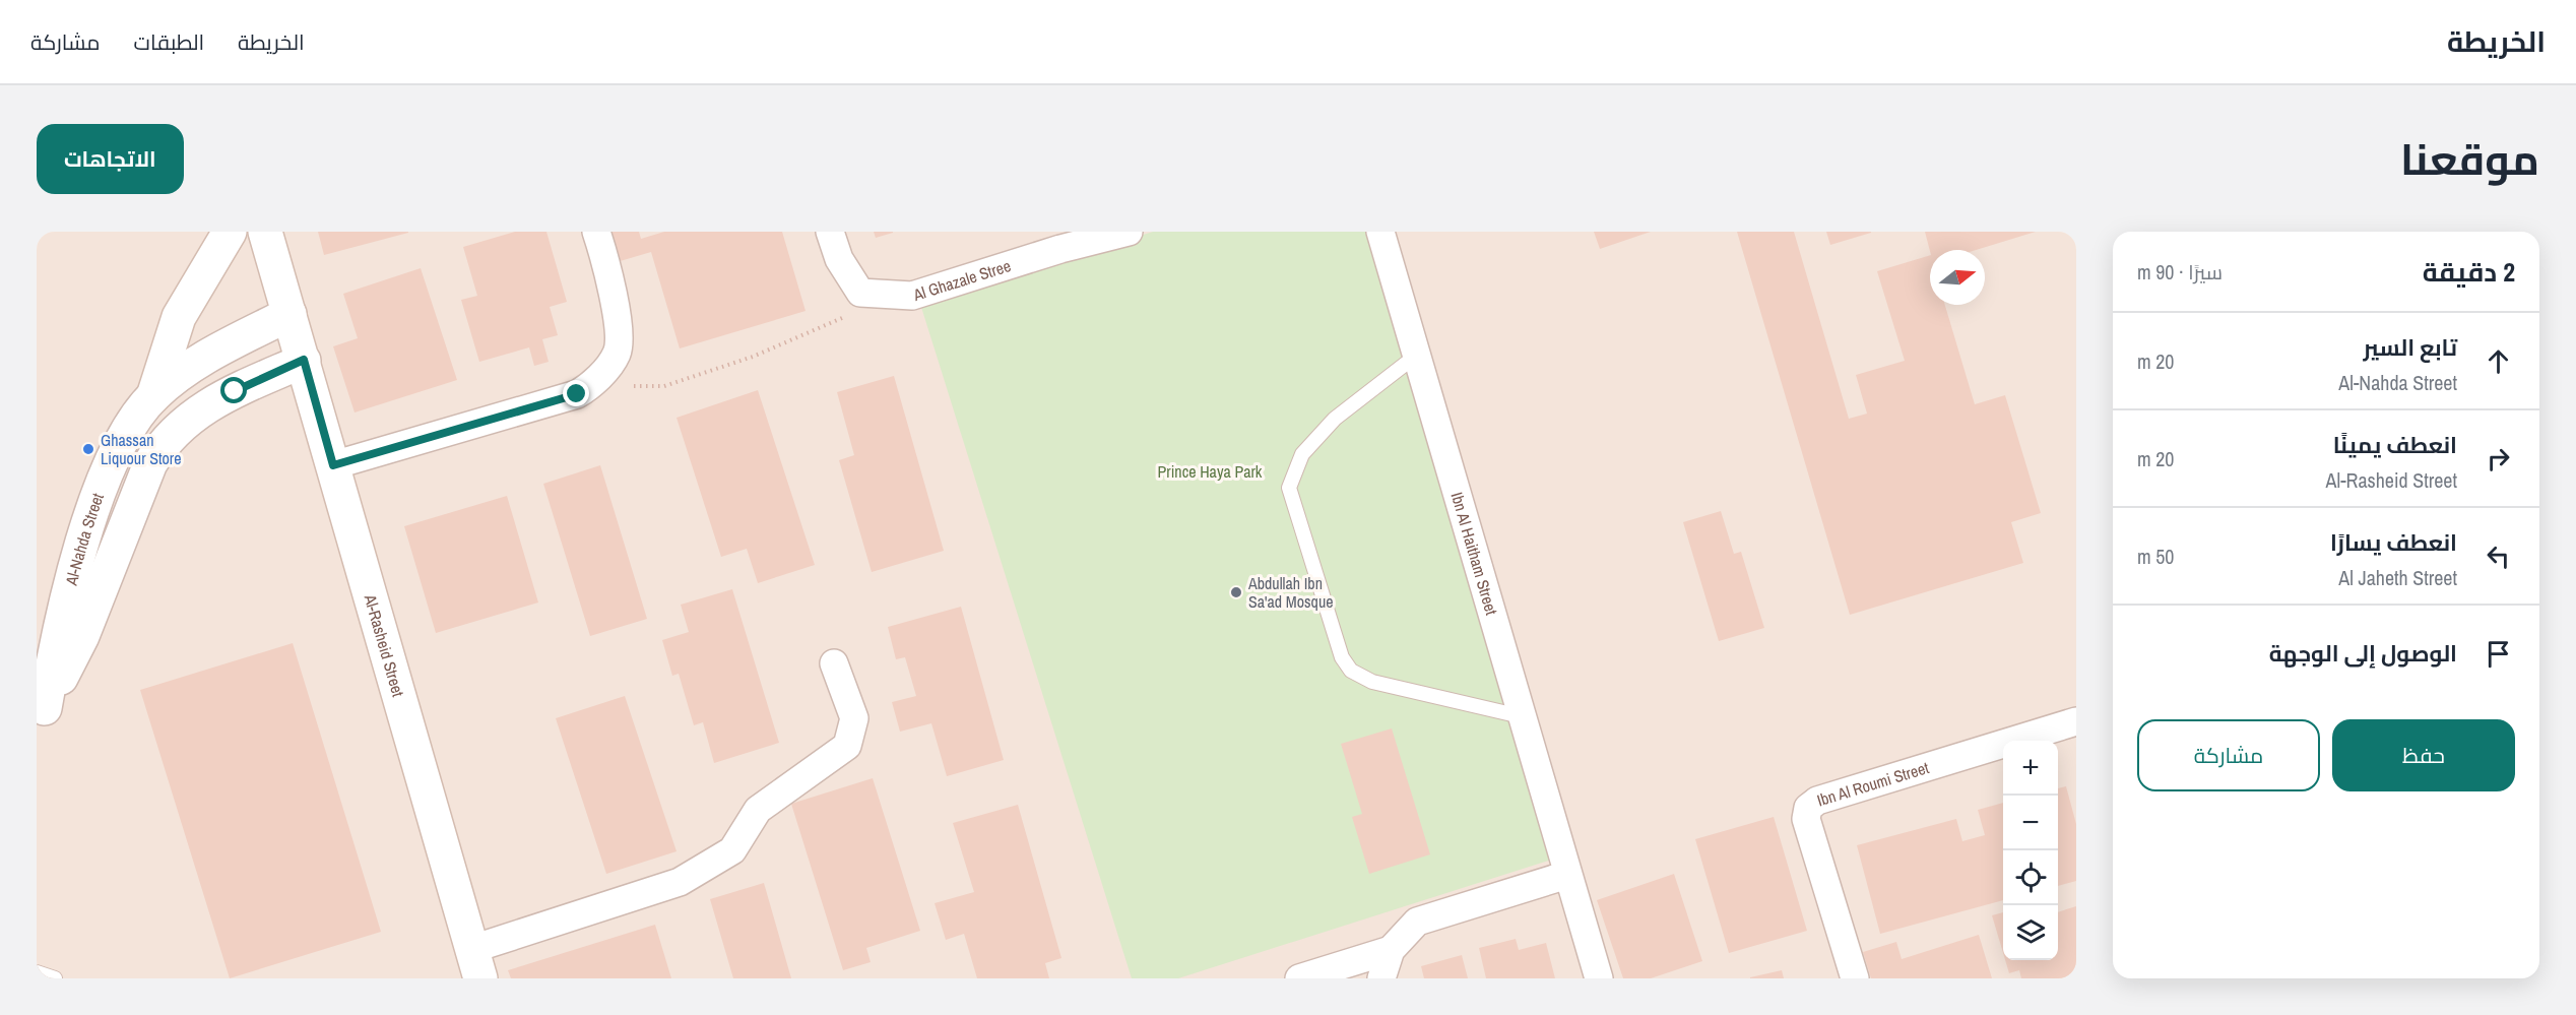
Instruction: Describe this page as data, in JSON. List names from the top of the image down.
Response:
{
  "streets": {
    "street": [
      "Al Ghazale Stree",
      "Al-Nahda Street",
      "Ibn Al Haitham Street",
      "Al-Rasheid Street",
      "Ibn Al Roumi Street"
    ]
  },
  "crossings": [
    ["Al-Nahda Street", "Al-Rasheid Street"]
  ],
  "parks": ["Prince Haya Park"],
  "places": ["Ghassan Liquour Store", "Abdullah Ibn Sa'ad Mosque"],
  "north": "right",
  "page": {
    "header": "الخريطة",
    "nav": ["الخريطة", "الطبقات", "مشاركة"],
    "title": "موقعنا",
    "buttons": [
      "الاتجاهات",
      ["حفظ", "مشاركة"]
    ],
    "heading": ["2 دقيقة", "سيرًا · 90 m"],
    "list": [
      ["تابع السير", "Al-Nahda Street", "20 m"],
      ["انعطف يمينًا", "Al-Rasheid Street", "20 m"],
      ["انعطف يسارًا", "Al Jaheth Street", "50 m"],
      "الوصول إلى الوجهة"
    ],
    "map_buttons": ["+", "−"]
  }
}
